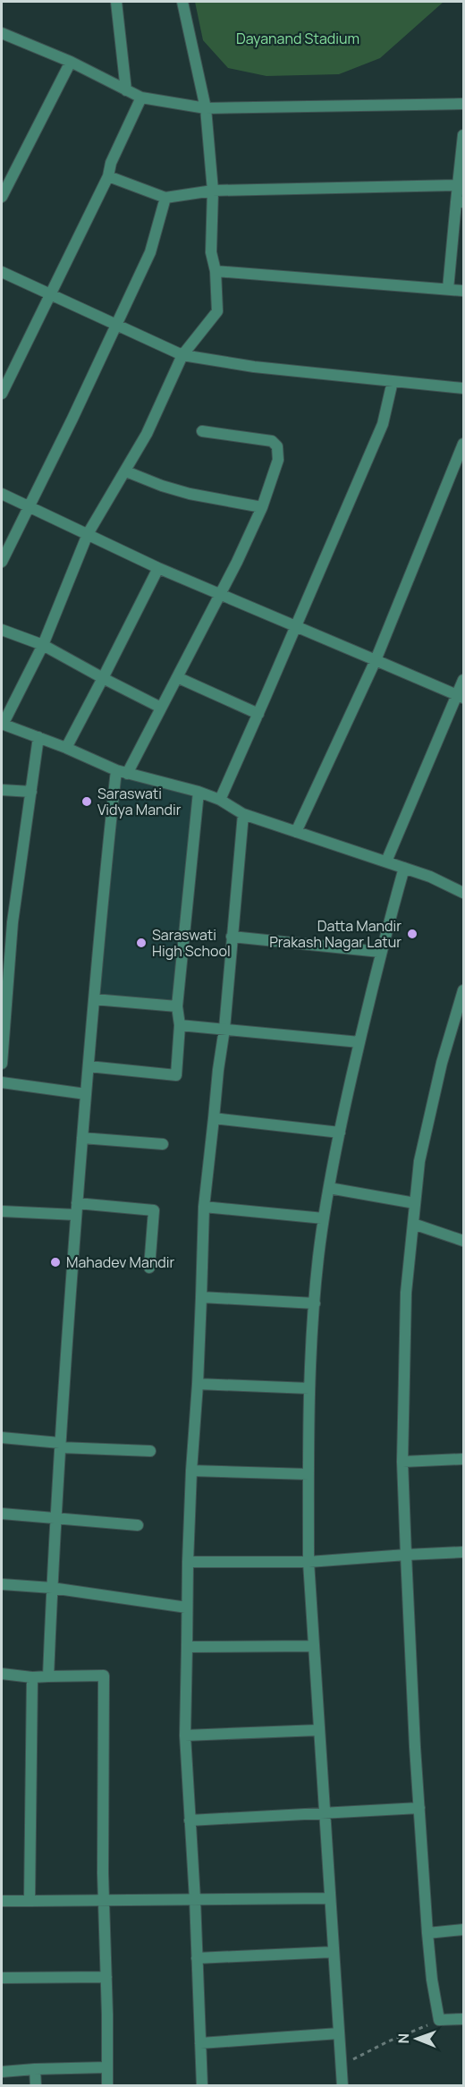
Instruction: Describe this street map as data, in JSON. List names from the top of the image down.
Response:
{
  "parks": ["Dayanand Stadium"],
  "places": [
    "Saraswati Vidya Mandir",
    "Datta Mandir Prakash Nagar Latur",
    "Saraswati High School",
    "Mahadev Mandir"
  ],
  "north": "left"
}
